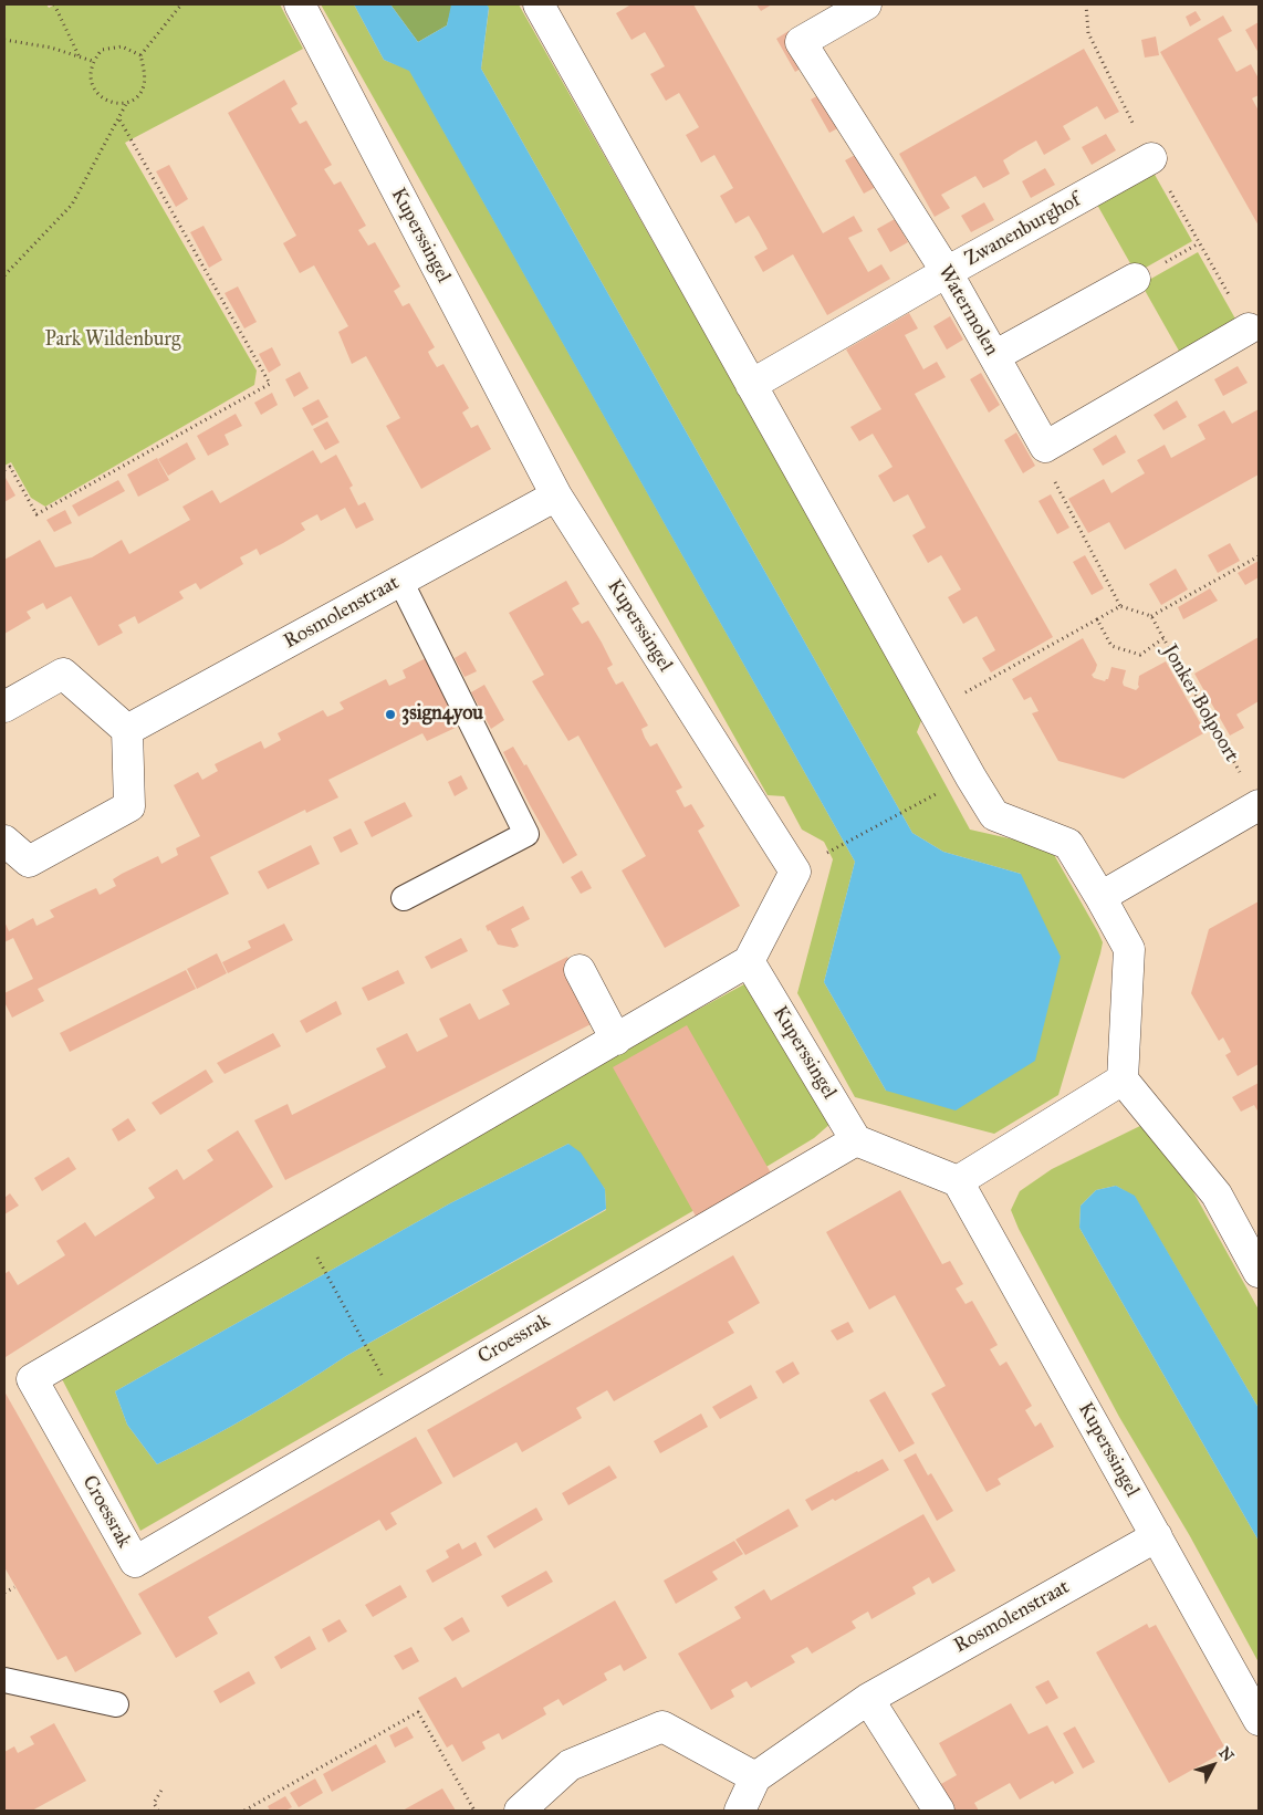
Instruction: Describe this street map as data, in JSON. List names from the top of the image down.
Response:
{
  "streets": {
    "street": [
      "Zwanenburghof",
      "Kuperssingel",
      "Watermolen",
      "Rosmolenstraat",
      "Croessrak"
    ],
    "path": ["Jonker Bolpoort"]
  },
  "crossings": [
    ["Zwanenburghof", "Watermolen"],
    ["Kuperssingel", "Rosmolenstraat"],
    ["Kuperssingel", "Croessrak"]
  ],
  "parks": ["Park Wildenburg"],
  "places": ["3sign4you"],
  "north": "top right"
}
